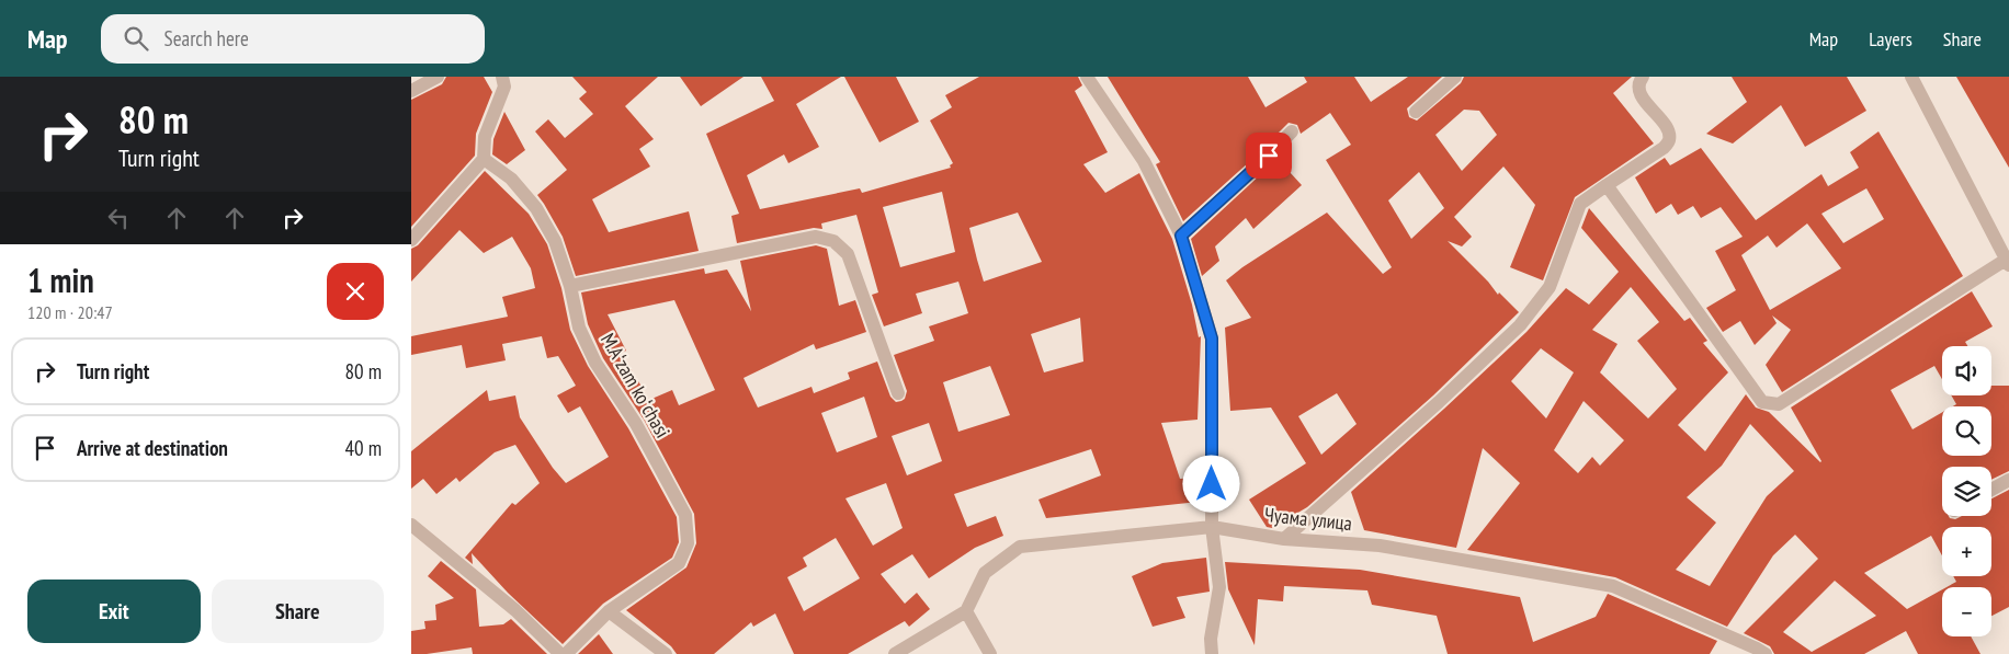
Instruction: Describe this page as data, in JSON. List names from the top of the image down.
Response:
{
  "streets": {
    "street": ["M.Aʻzam koʻchasi", "Чуама улица"]
  },
  "page": {
    "header": "Map",
    "search": "Search here",
    "nav": ["Map", "Layers", "Share"],
    "turn": ["80 m", "Turn right"],
    "heading": ["1 min", "120 m · 20:47"],
    "list": [
      {
        "name": "Turn right",
        "value": "80 m"
      },
      {
        "name": "Arrive at destination",
        "value": "40 m"
      }
    ],
    "map_buttons": ["+", "−"],
    "buttons": ["Exit", "Share"]
  }
}
